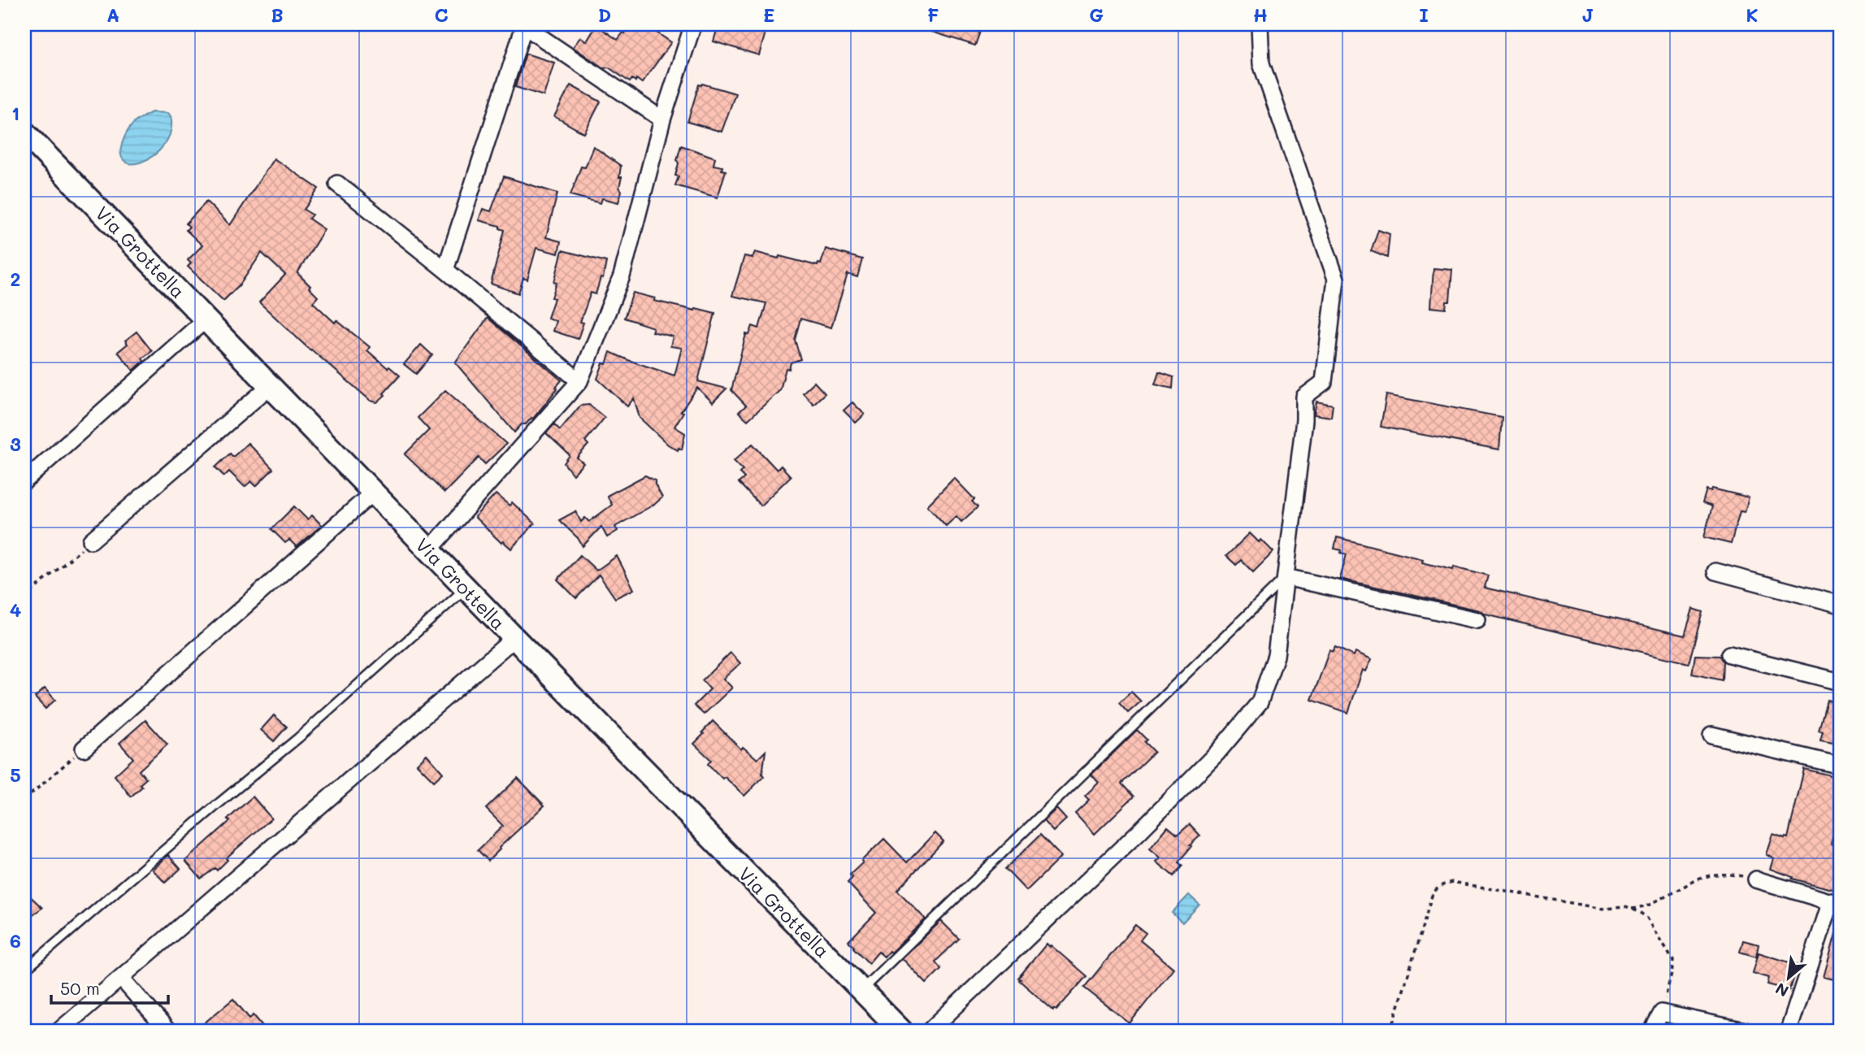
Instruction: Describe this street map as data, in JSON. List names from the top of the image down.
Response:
{
  "streets": {
    "street": ["Via Grottella"]
  },
  "scale_bar": "50 m",
  "north": "bottom left",
  "grid": {
    "columns": [
      "A",
      "B",
      "C",
      "D",
      "E",
      "F",
      "G",
      "H",
      "I",
      "J",
      "K"
    ],
    "rows": [
      "1",
      "2",
      "3",
      "4",
      "5",
      "6"
    ]
  }
}
